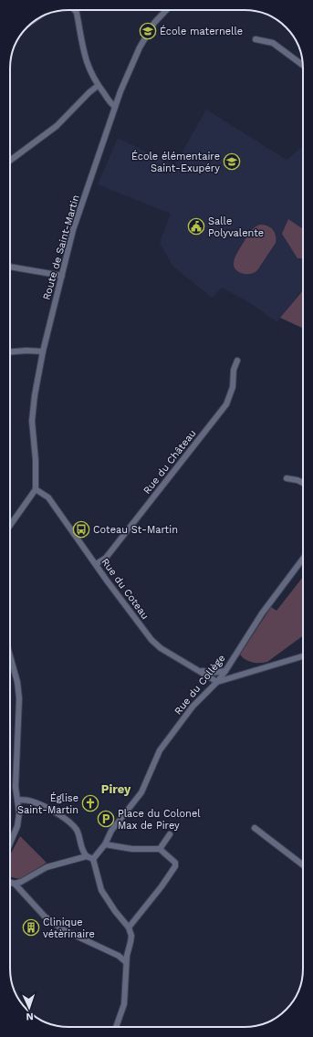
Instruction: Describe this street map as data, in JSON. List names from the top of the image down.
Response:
{
  "streets": {
    "street": [
      "Route de Saint-Martin",
      "Rue du Château",
      "Rue du Coteau",
      "Rue du Collège"
    ]
  },
  "crossings": [
    ["Route de Saint-Martin", "Rue du Coteau"],
    ["Rue du Château", "Rue du Coteau"],
    ["Rue du Coteau", "Rue du Collège"]
  ],
  "districts": ["Pirey"],
  "places": {
    "school or university": ["École maternelle", "École élémentaire Saint-Exupéry"],
    "public building": ["Salle Polyvalente"],
    "bus stop": ["Coteau St-Martin"],
    "church": ["Église Saint-Martin"],
    "parking": ["Place du Colonel Max de Pirey"],
    "building": ["Clinique vétèrinaire"]
  },
  "north": "bottom"
}
